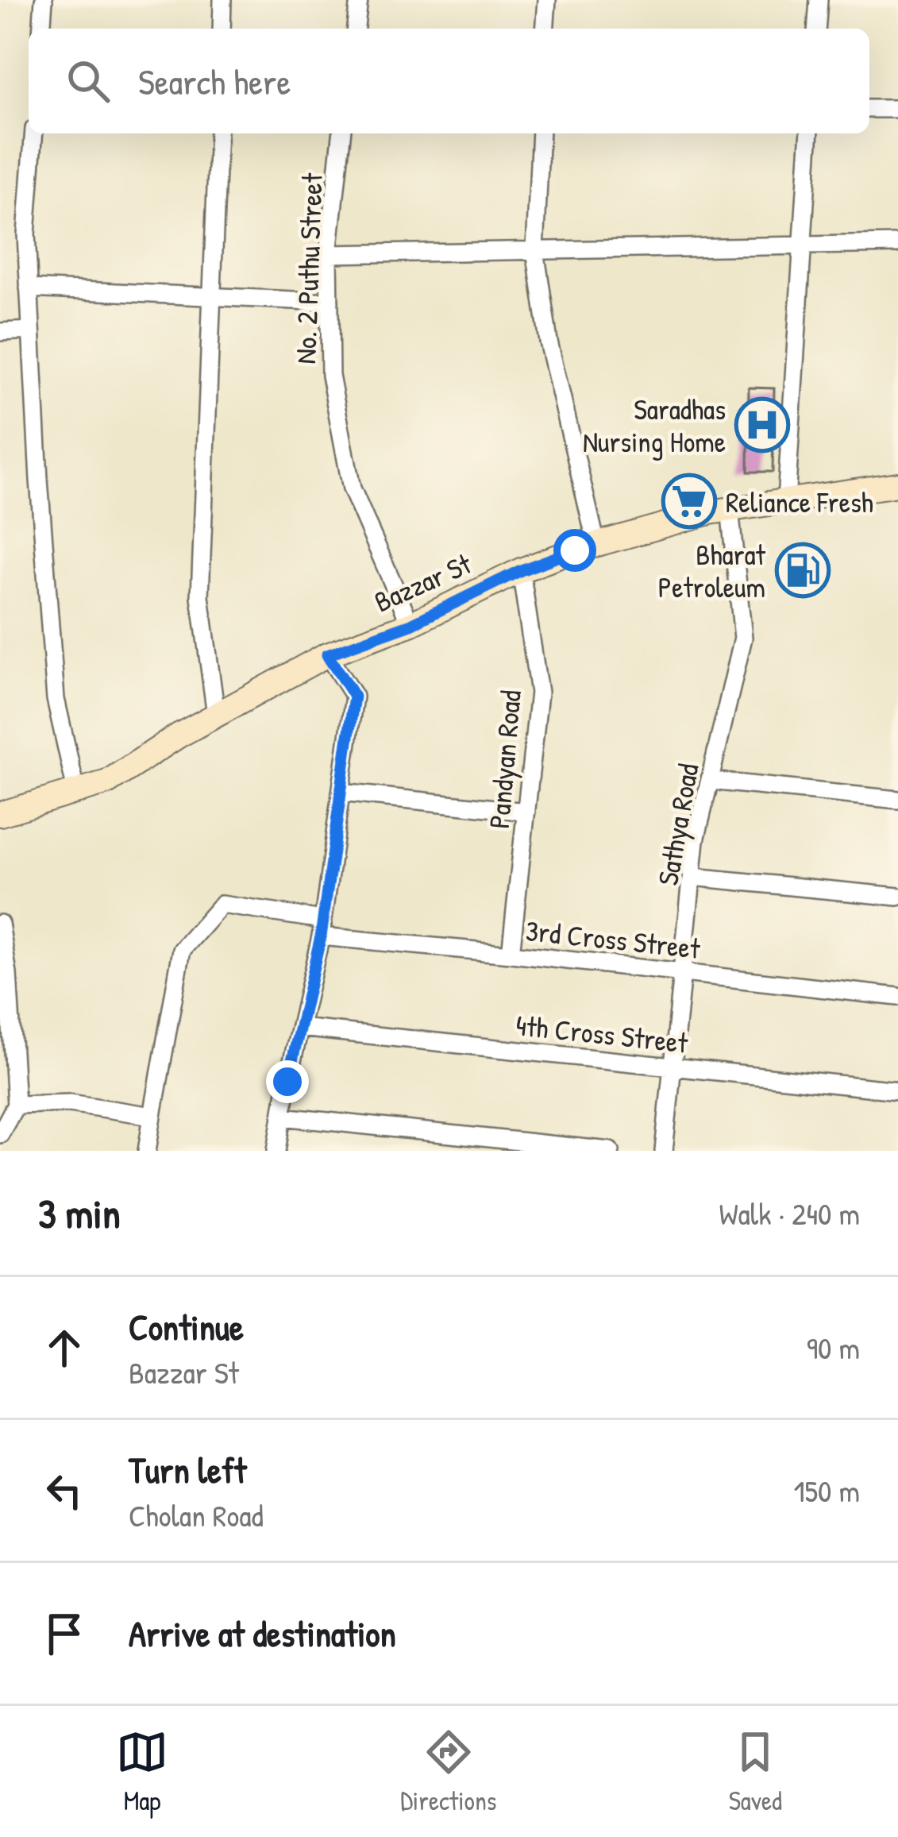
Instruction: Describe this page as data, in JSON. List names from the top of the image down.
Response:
{
  "streets": {
    "main road": ["Bazzar St"],
    "street": [
      "No. 2 Puthu Street",
      "Pandyan Road",
      "Sathya Road",
      "3rd Cross Street",
      "4th Cross Street"
    ]
  },
  "crossings": [
    ["No. 2 Puthu Street", "Bazzar St"],
    ["Bazzar St", "Pandyan Road"],
    ["Bazzar St", "Sathya Road"],
    ["Pandyan Road", "3rd Cross Street"],
    ["Sathya Road", "3rd Cross Street"],
    ["Sathya Road", "4th Cross Street"]
  ],
  "places": {
    "hospital": ["Saradhas Nursing Home"],
    "supermarket": ["Reliance Fresh"],
    "fuel station": ["Bharat Petroleum"]
  },
  "page": {
    "search": "Search here",
    "heading": ["3 min", "Walk · 240 m"],
    "list": [
      ["Continue", "Bazzar St", "90 m"],
      ["Turn left", "Cholan Road", "150 m"],
      "Arrive at destination"
    ],
    "nav": ["Map", "Directions", "Saved"]
  }
}
